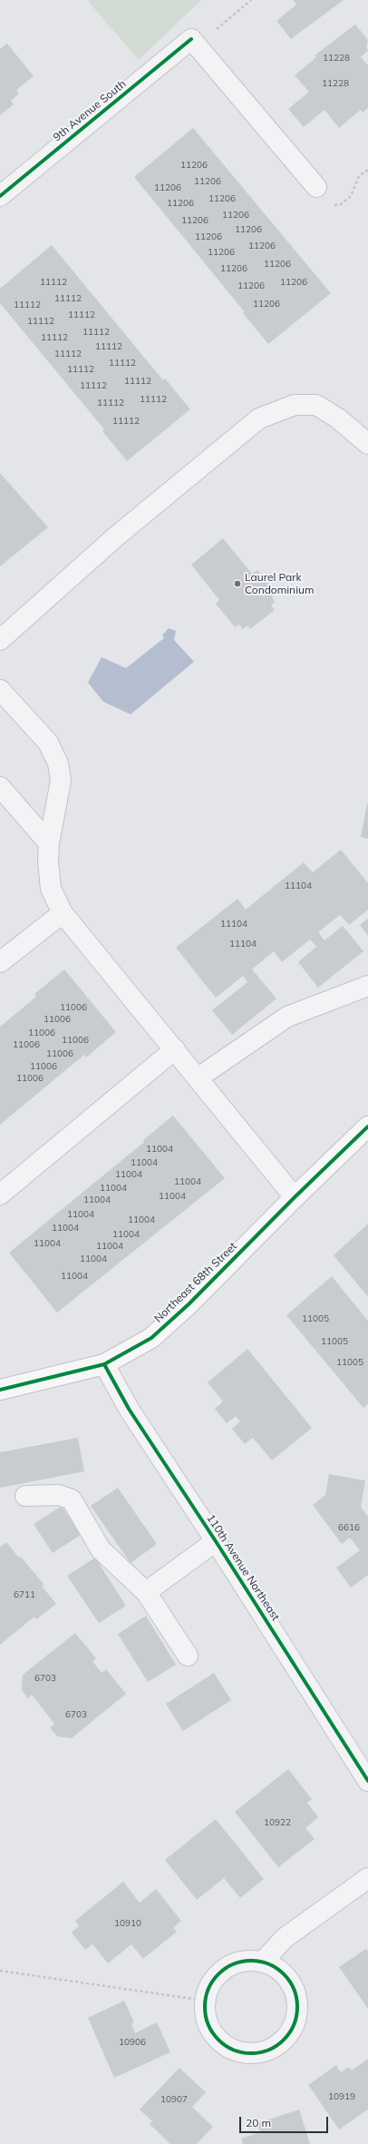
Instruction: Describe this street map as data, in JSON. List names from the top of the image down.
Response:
{
  "streets": {
    "main road": ["Northeast 68th Street"],
    "street": ["9th Avenue South", "110th Avenue Northeast"]
  },
  "crossings": [
    ["Northeast 68th Street", "110th Avenue Northeast"]
  ],
  "places": ["Laurel Park Condominium"],
  "house_numbers": [
    "11228",
    "11228",
    "11206",
    "11206",
    "11206",
    "11206",
    "11206",
    "11206",
    "11206",
    "11206",
    "11206",
    "11206",
    "11206",
    "11206",
    "11206",
    "11112",
    "11206",
    "11206",
    "11112",
    "11206",
    "11112",
    "11112",
    "11112",
    "11112",
    "11112",
    "11112",
    "11112",
    "11112",
    "11112",
    "11112",
    "11112",
    "11112",
    "11112",
    "11112",
    "11104",
    "11104",
    "11104",
    "11006",
    "11006",
    "11006",
    "11006",
    "11006",
    "11006",
    "11006",
    "11006",
    "11004",
    "11004",
    "11004",
    "11004",
    "11004",
    "11004",
    "11004",
    "11004",
    "11004",
    "11004",
    "11004",
    "11004",
    "11004",
    "11004",
    "11004",
    "11005",
    "11005",
    "11005",
    "6616",
    "6711",
    "6703",
    "6703",
    "10922",
    "10910",
    "10906",
    "10919",
    "10907"
  ],
  "scale_bar": "20 m"
}
